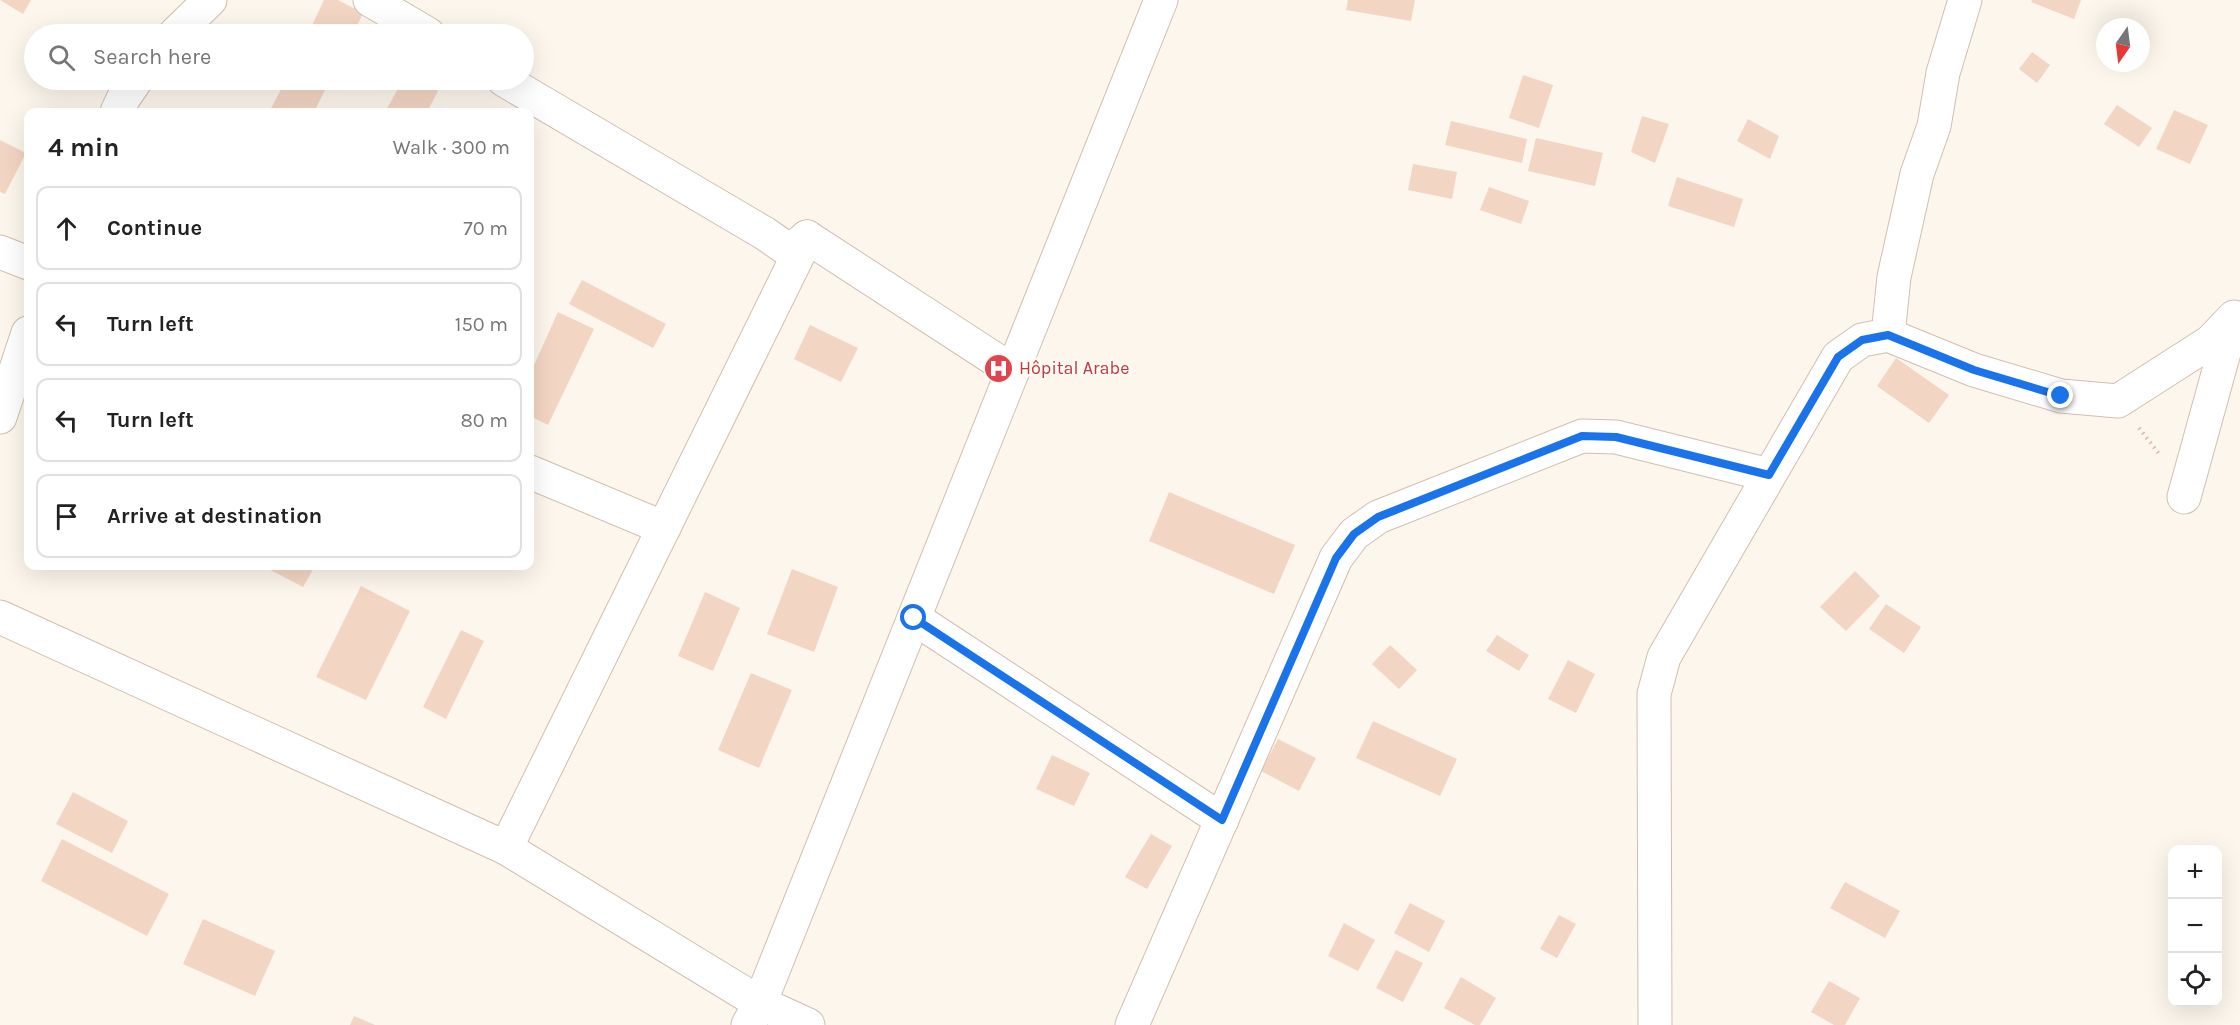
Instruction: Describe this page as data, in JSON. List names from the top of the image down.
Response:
{
  "places": {
    "hospital": ["Hôpital Arabe"]
  },
  "north": "bottom",
  "page": {
    "search": "Search here",
    "heading": ["4 min", "Walk · 300 m"],
    "list": [
      ["Continue", "70 m"],
      ["Turn left", "150 m"],
      ["Turn left", "80 m"],
      "Arrive at destination"
    ],
    "map_buttons": ["+", "−"]
  }
}
